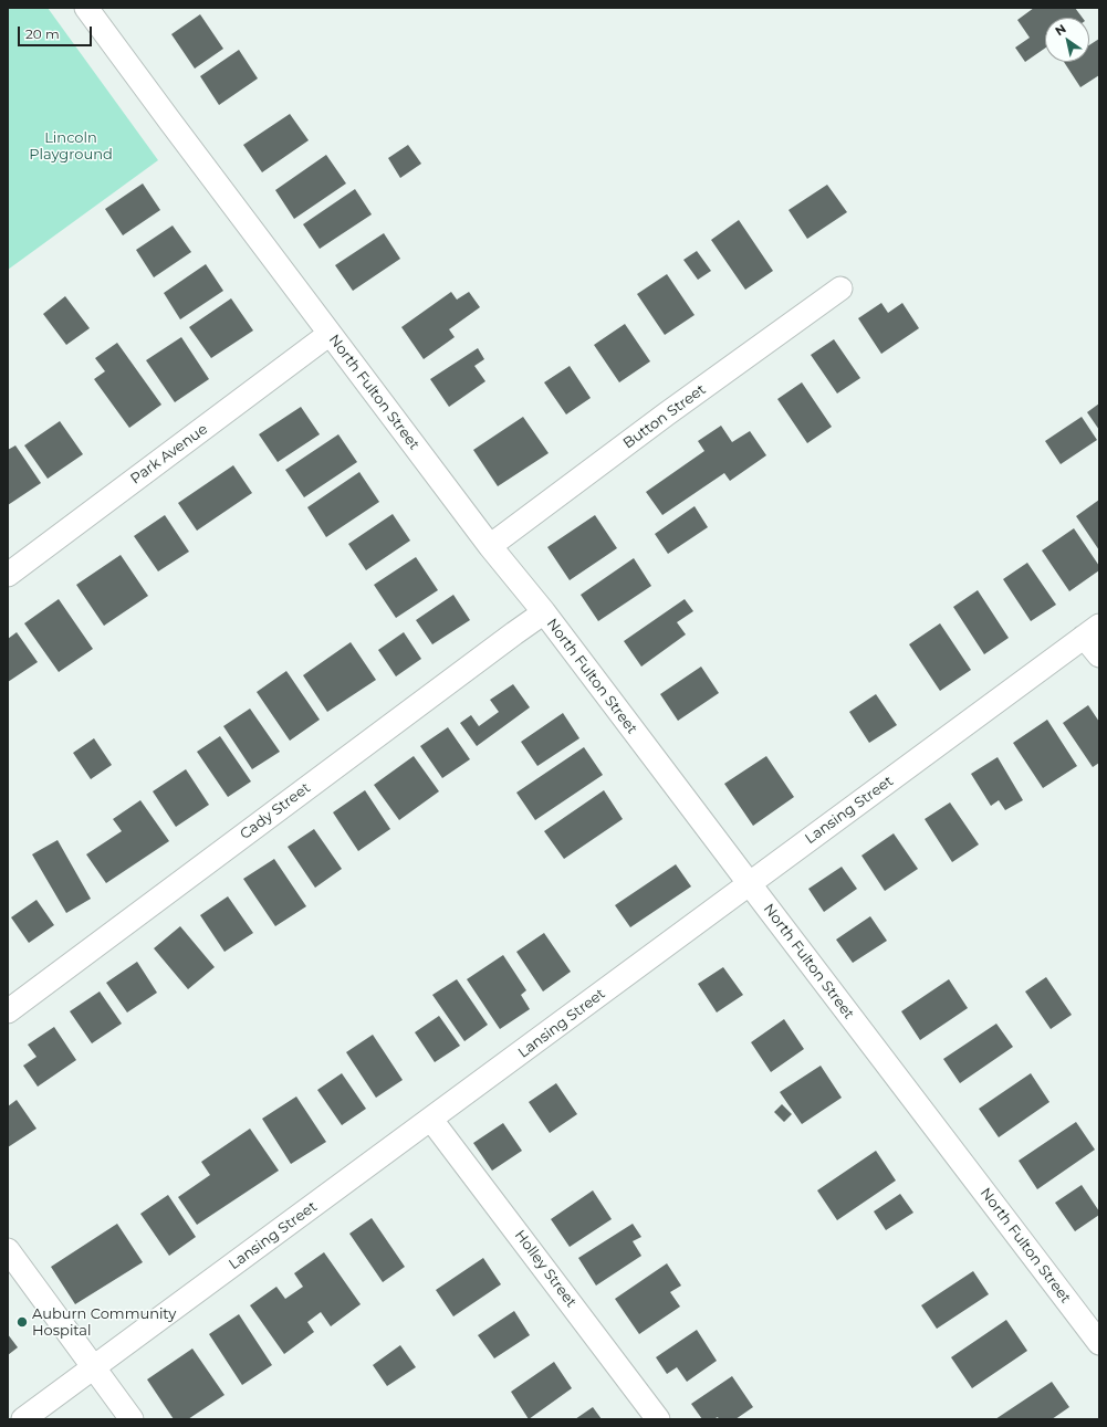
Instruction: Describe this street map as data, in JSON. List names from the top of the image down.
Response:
{
  "streets": {
    "street": [
      "North Fulton Street",
      "Button Street",
      "Park Avenue",
      "Lansing Street",
      "Cady Street",
      "Holley Street"
    ]
  },
  "crossings": [
    ["North Fulton Street", "Button Street"],
    ["North Fulton Street", "Park Avenue"],
    ["North Fulton Street", "Lansing Street"],
    ["North Fulton Street", "Cady Street"],
    ["Lansing Street", "Holley Street"]
  ],
  "parks": ["Lincoln Playground"],
  "places": ["Auburn Community Hospital"],
  "scale_bar": "20 m",
  "north": "top left"
}
